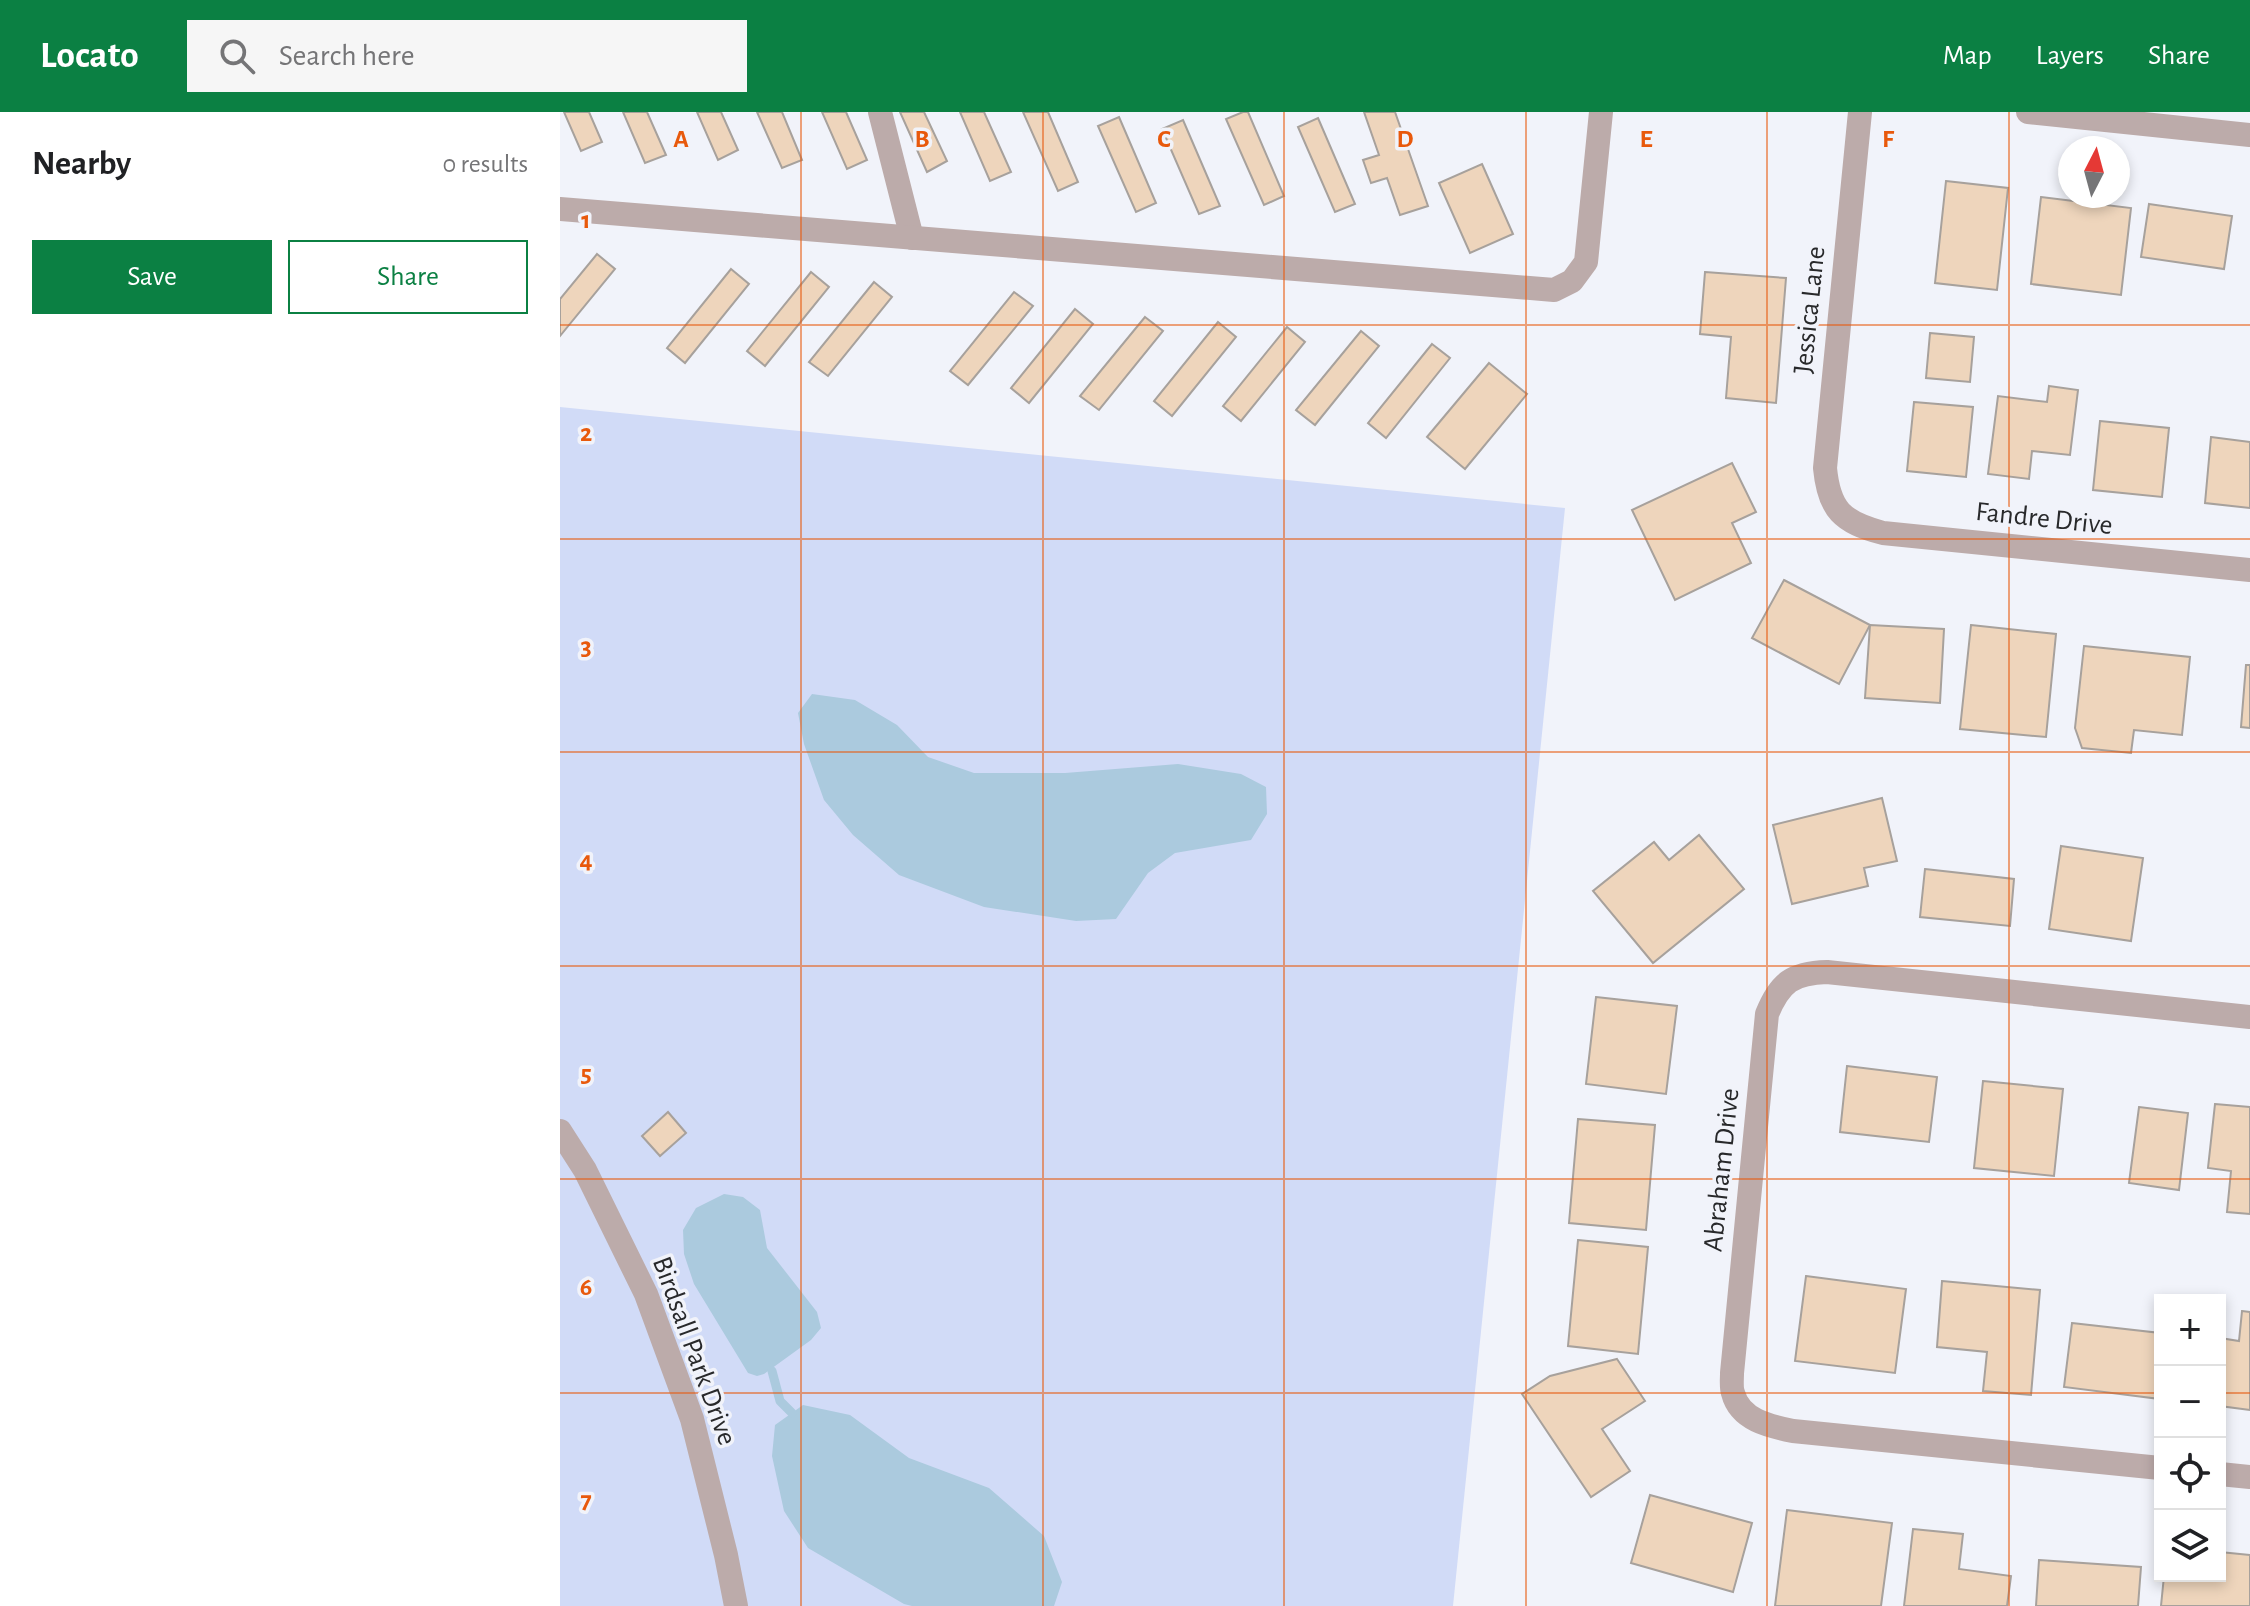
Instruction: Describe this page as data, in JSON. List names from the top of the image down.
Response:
{
  "streets": {
    "street": [
      "Jessica Lane",
      "Fandre Drive",
      "Abraham Drive",
      "Birdsall Park Drive"
    ]
  },
  "crossings": [
    ["Jessica Lane", "Fandre Drive"]
  ],
  "north": "top",
  "page": {
    "header": "Locato",
    "search": "Search here",
    "nav": ["Map", "Layers", "Share"],
    "heading": ["Nearby", "0 results"],
    "buttons": ["Save", "Share"],
    "map_buttons": ["+", "−"]
  },
  "grid": {
    "columns": [
      "A",
      "B",
      "C",
      "D",
      "E",
      "F"
    ],
    "rows": [
      "1",
      "2",
      "3",
      "4",
      "5",
      "6",
      "7"
    ]
  }
}
